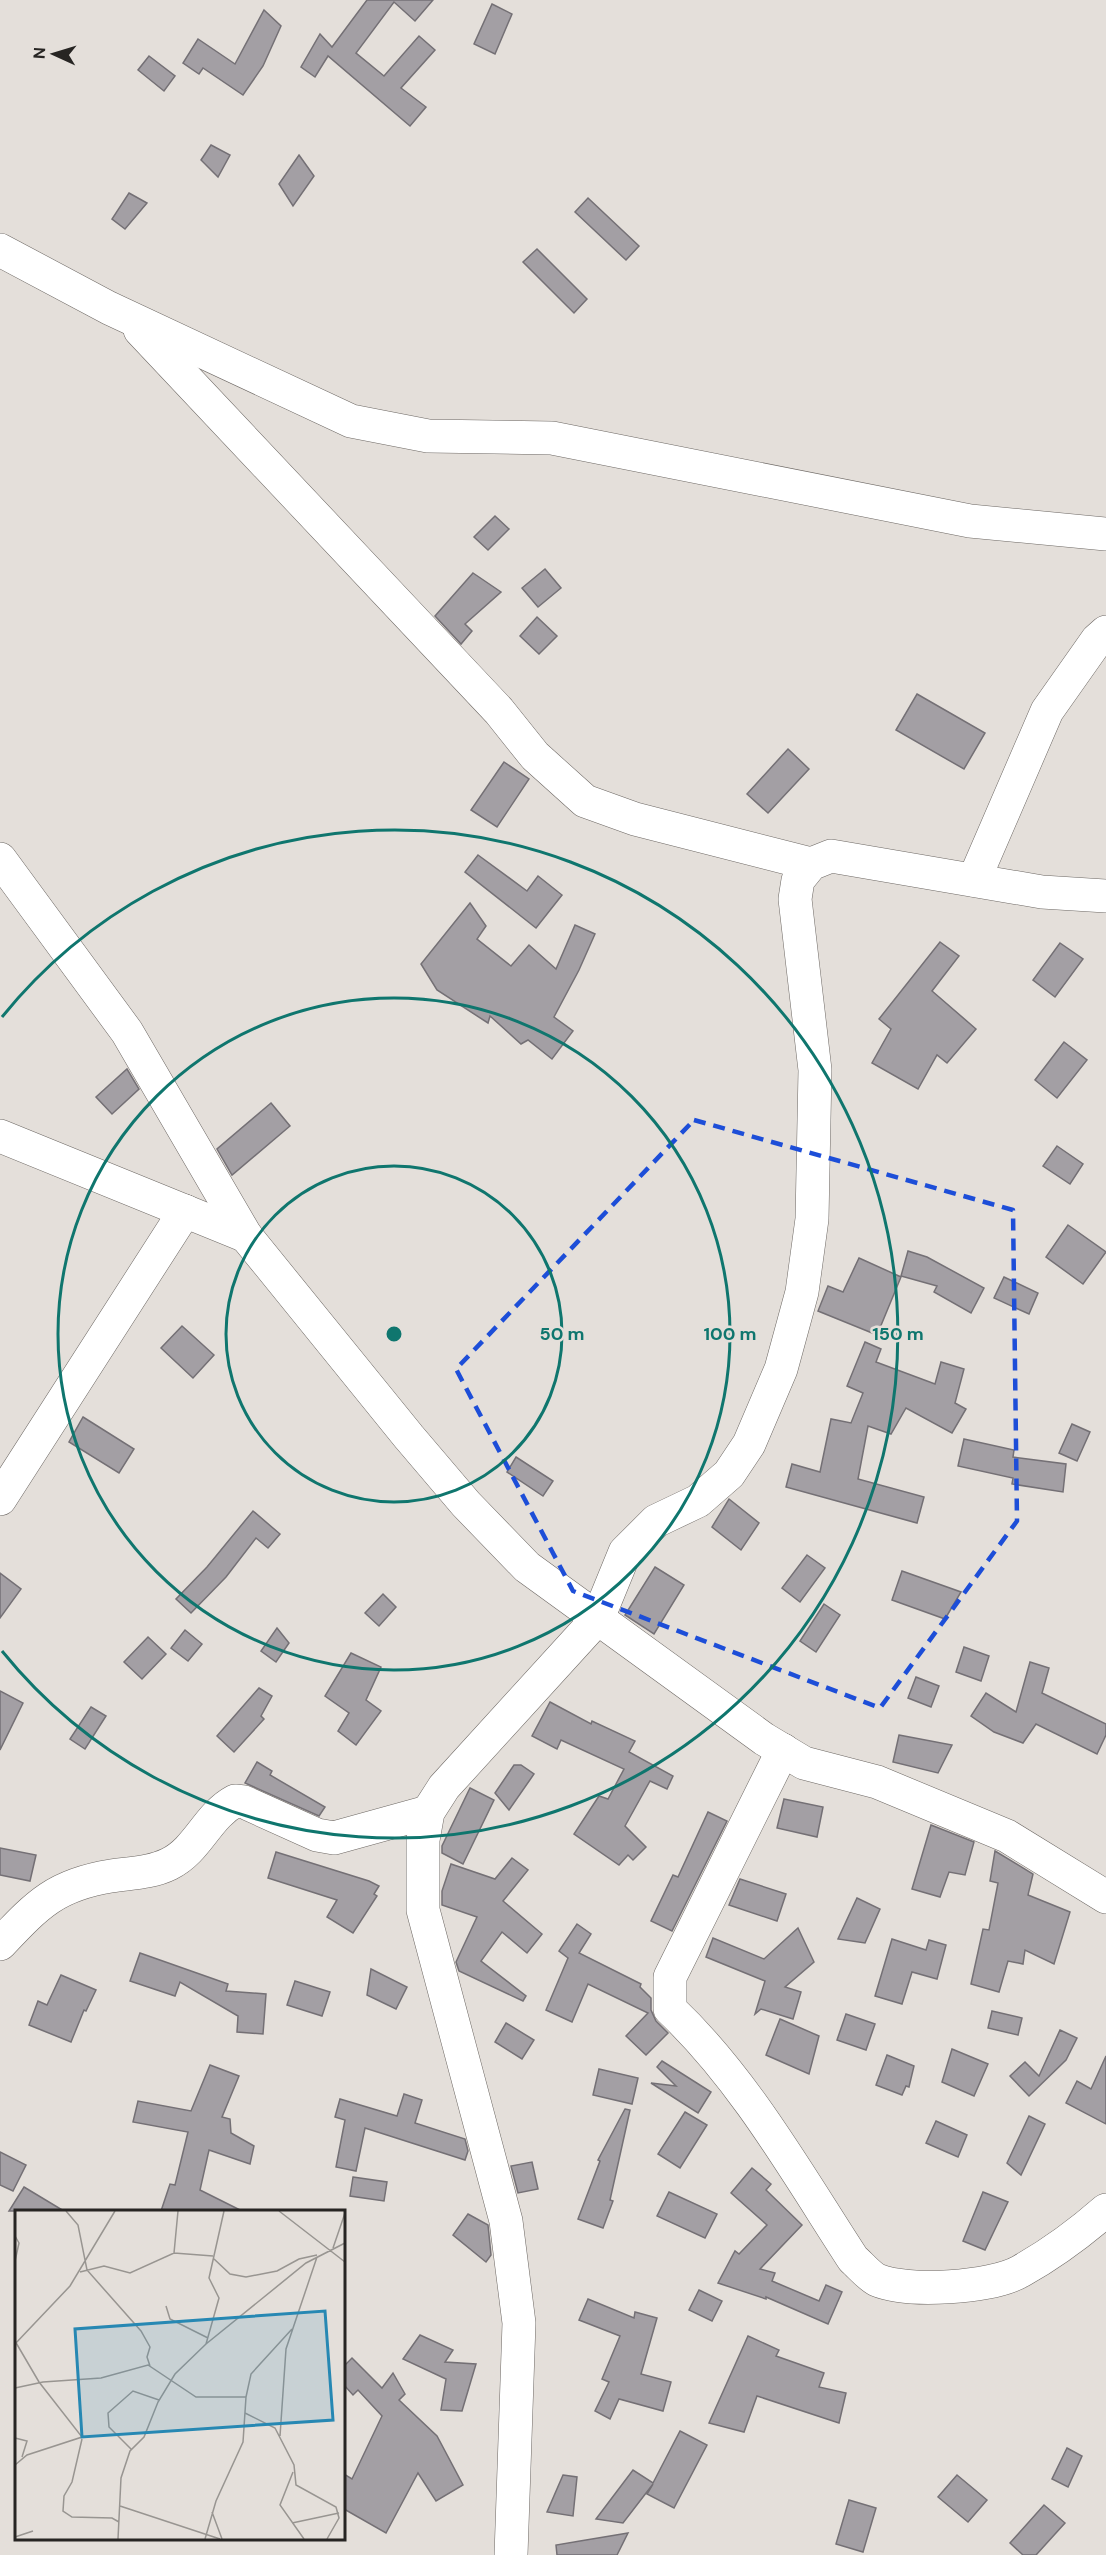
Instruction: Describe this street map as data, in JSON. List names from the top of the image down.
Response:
{
  "north": "left",
  "rings": ["50 m", "100 m", "150 m"]
}
